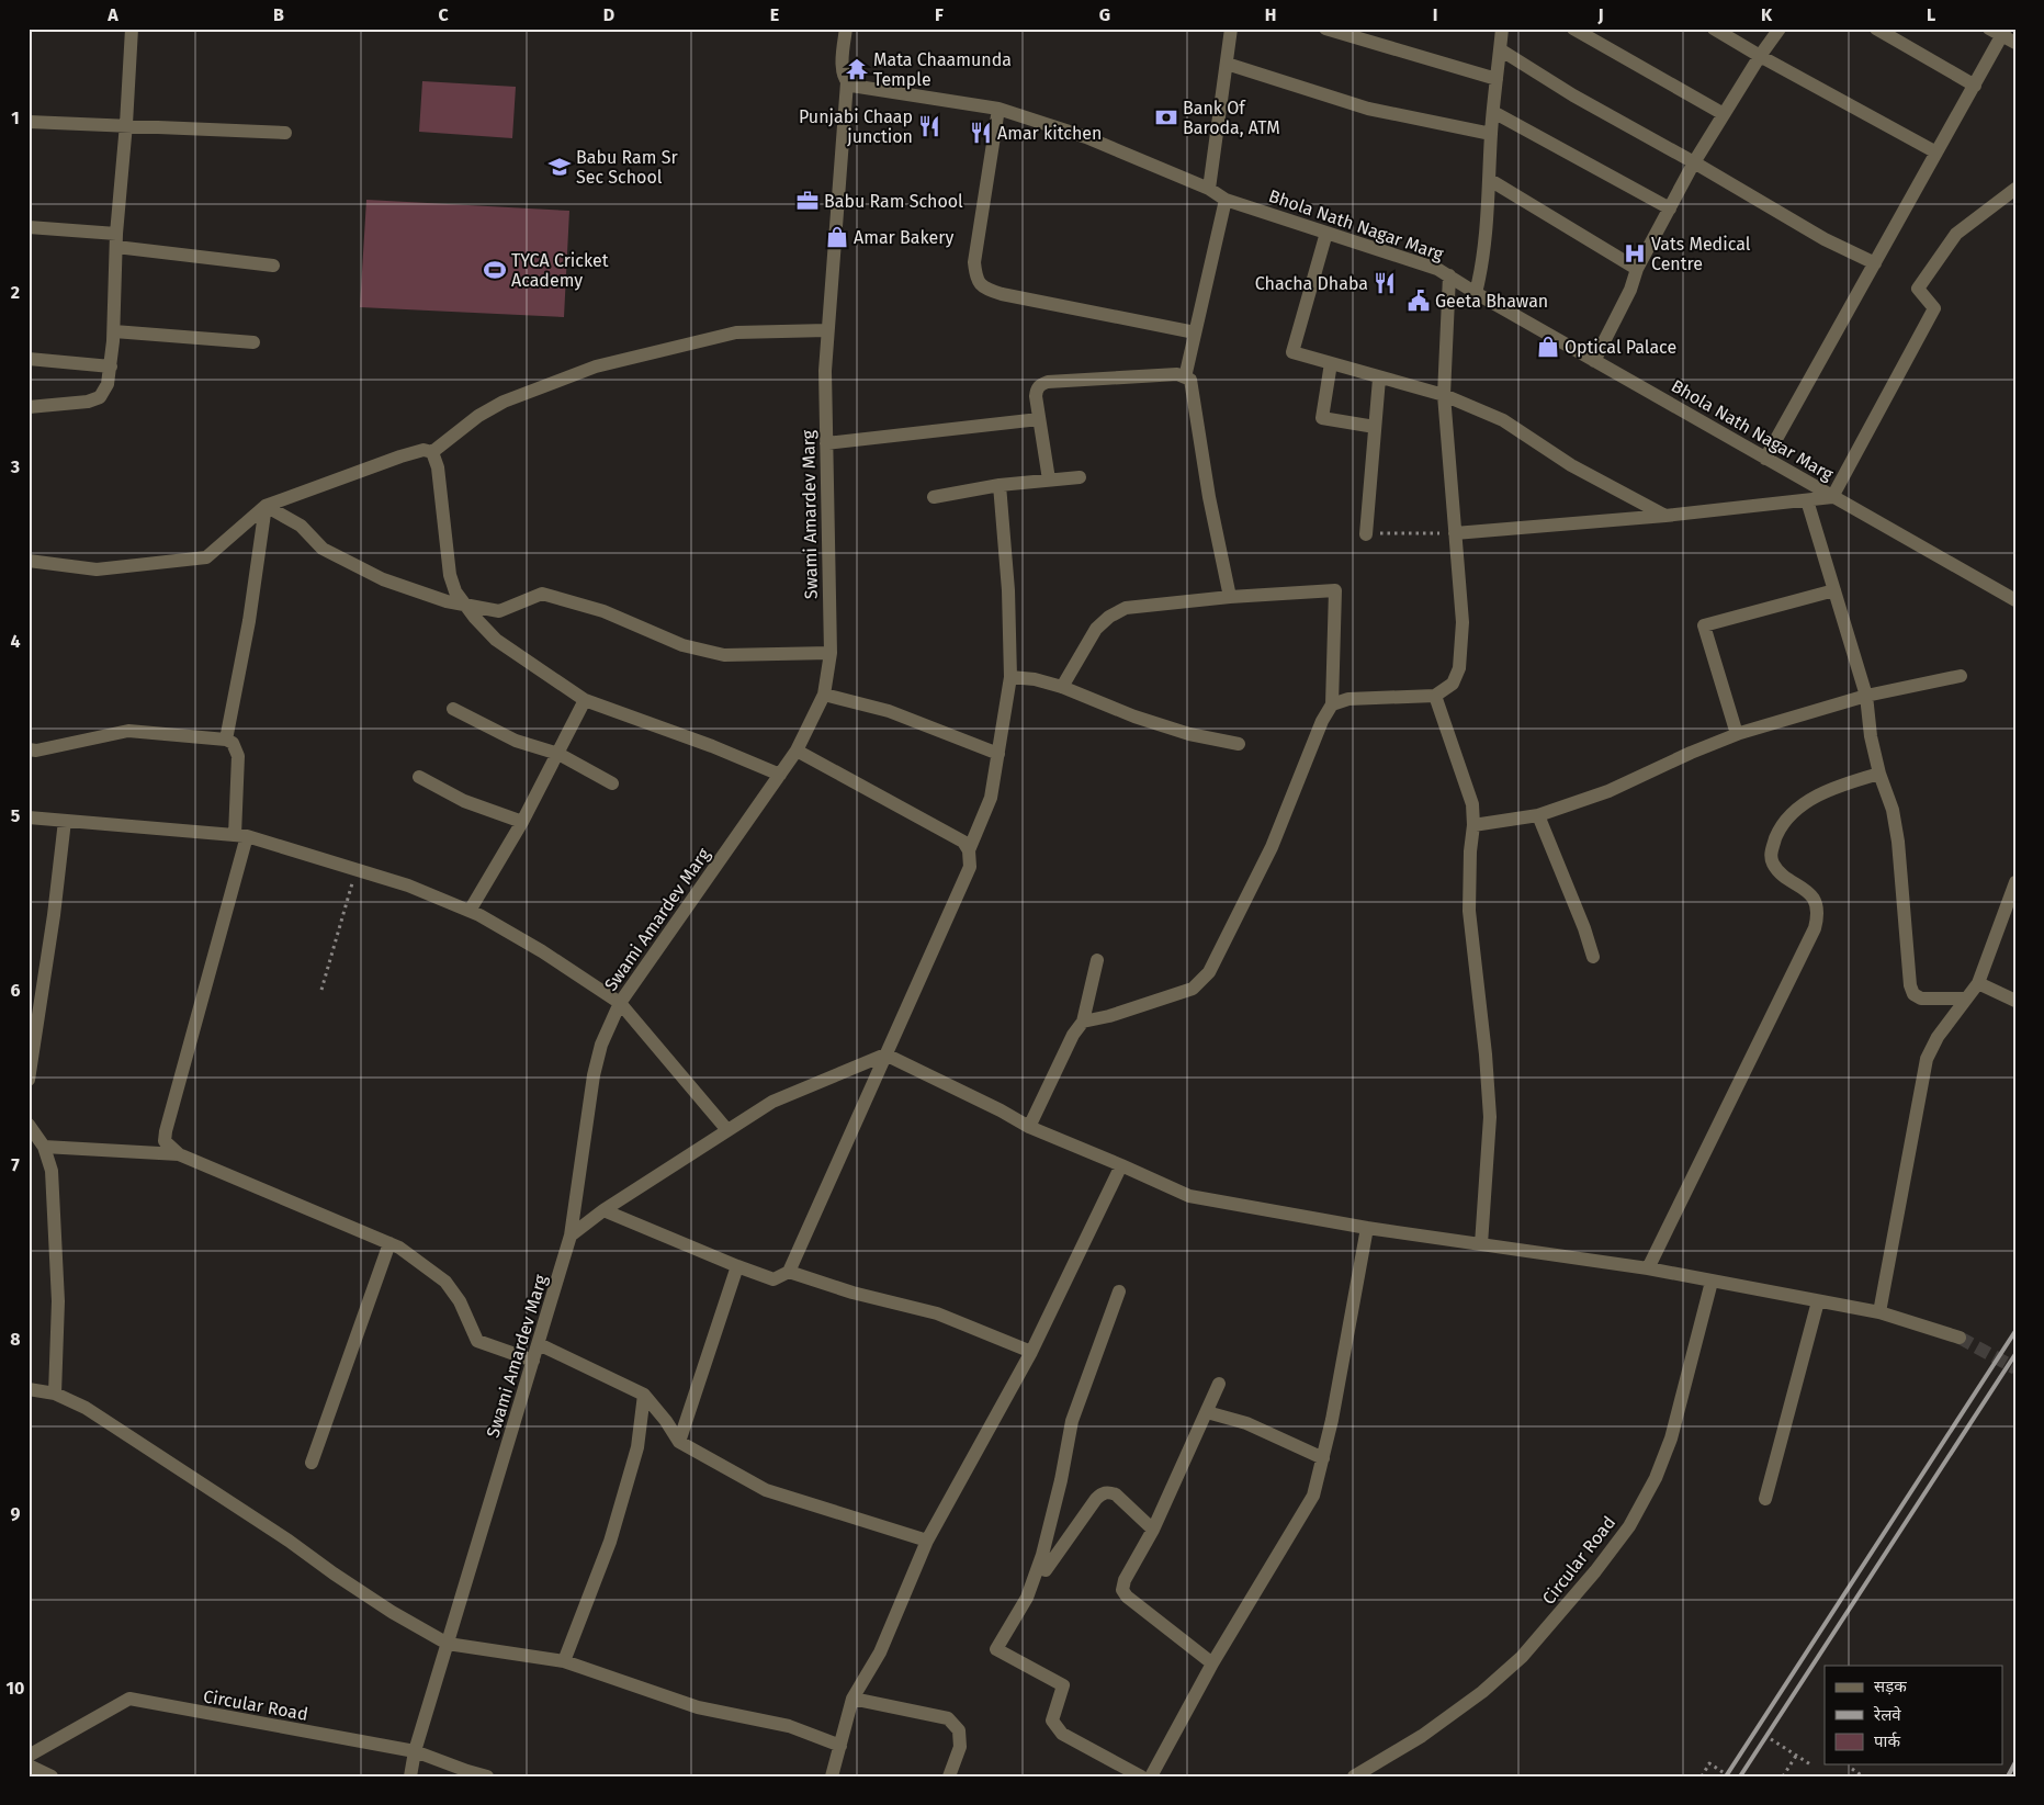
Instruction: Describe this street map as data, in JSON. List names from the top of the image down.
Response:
{
  "streets": {
    "street": ["Bhola Nath Nagar Marg", "Swami Amardev Marg", "Circular Road"]
  },
  "crossings": [
    ["Bhola Nath Nagar Marg", "Swami Amardev Marg"],
    ["Swami Amardev Marg", "Circular Road"]
  ],
  "places": {
    "temple": ["Mata Chaamunda Temple"],
    "bank": ["Bank Of Baroda, ATM"],
    "restaurant": ["Punjabi Chaap junction", "Amar kitchen", "Chacha Dhaba"],
    "school or university": ["Babu Ram Sr Sec School"],
    "office": ["Babu Ram School"],
    "shop": ["Amar Bakery", "Optical Palace"],
    "hospital": ["Vats Medical Centre"],
    "sports": ["TYCA Cricket Academy"],
    "public building": ["Geeta Bhawan"]
  },
  "legend": ["सड़क", "रेलवे", "पार्क"],
  "grid": {
    "columns": [
      "A",
      "B",
      "C",
      "D",
      "E",
      "F",
      "G",
      "H",
      "I",
      "J",
      "K",
      "L"
    ],
    "rows": [
      "1",
      "2",
      "3",
      "4",
      "5",
      "6",
      "7",
      "8",
      "9",
      "10"
    ]
  }
}
